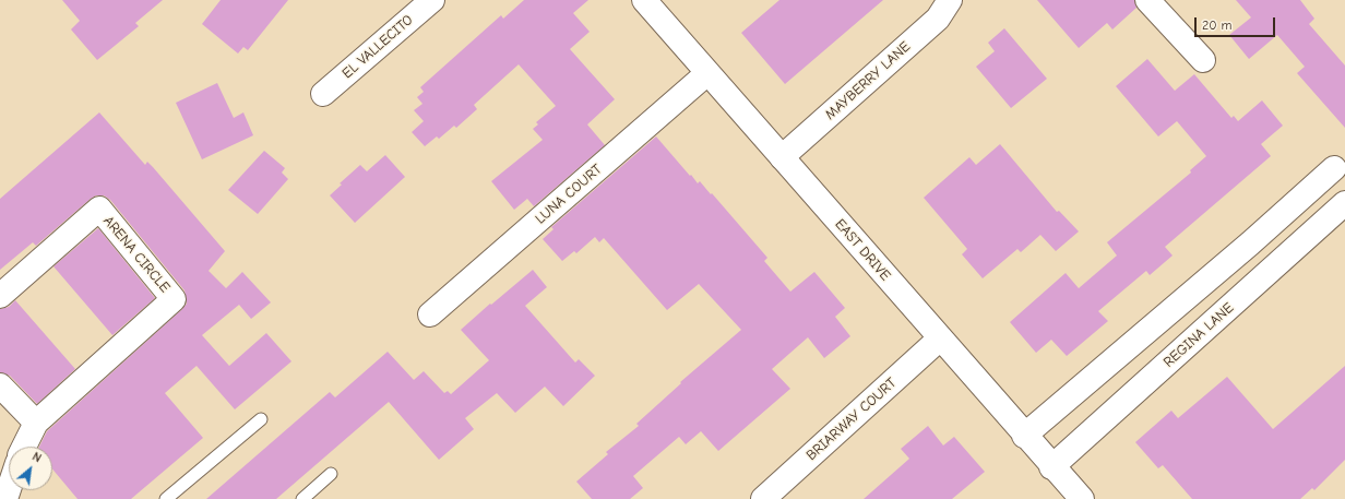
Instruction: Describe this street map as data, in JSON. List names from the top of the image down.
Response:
{
  "streets": {
    "street": [
      "EL VALLECITO",
      "MAYBERRY LANE",
      "LUNA COURT",
      "EAST DRIVE",
      "ARENA CIRCLE",
      "REGINA LANE",
      "BRIARWAY COURT"
    ]
  },
  "crossings": [
    ["MAYBERRY LANE", "EAST DRIVE"],
    ["LUNA COURT", "EAST DRIVE"],
    ["EAST DRIVE", "REGINA LANE"],
    ["EAST DRIVE", "BRIARWAY COURT"]
  ],
  "scale_bar": "20 m",
  "north": "top right"
}
